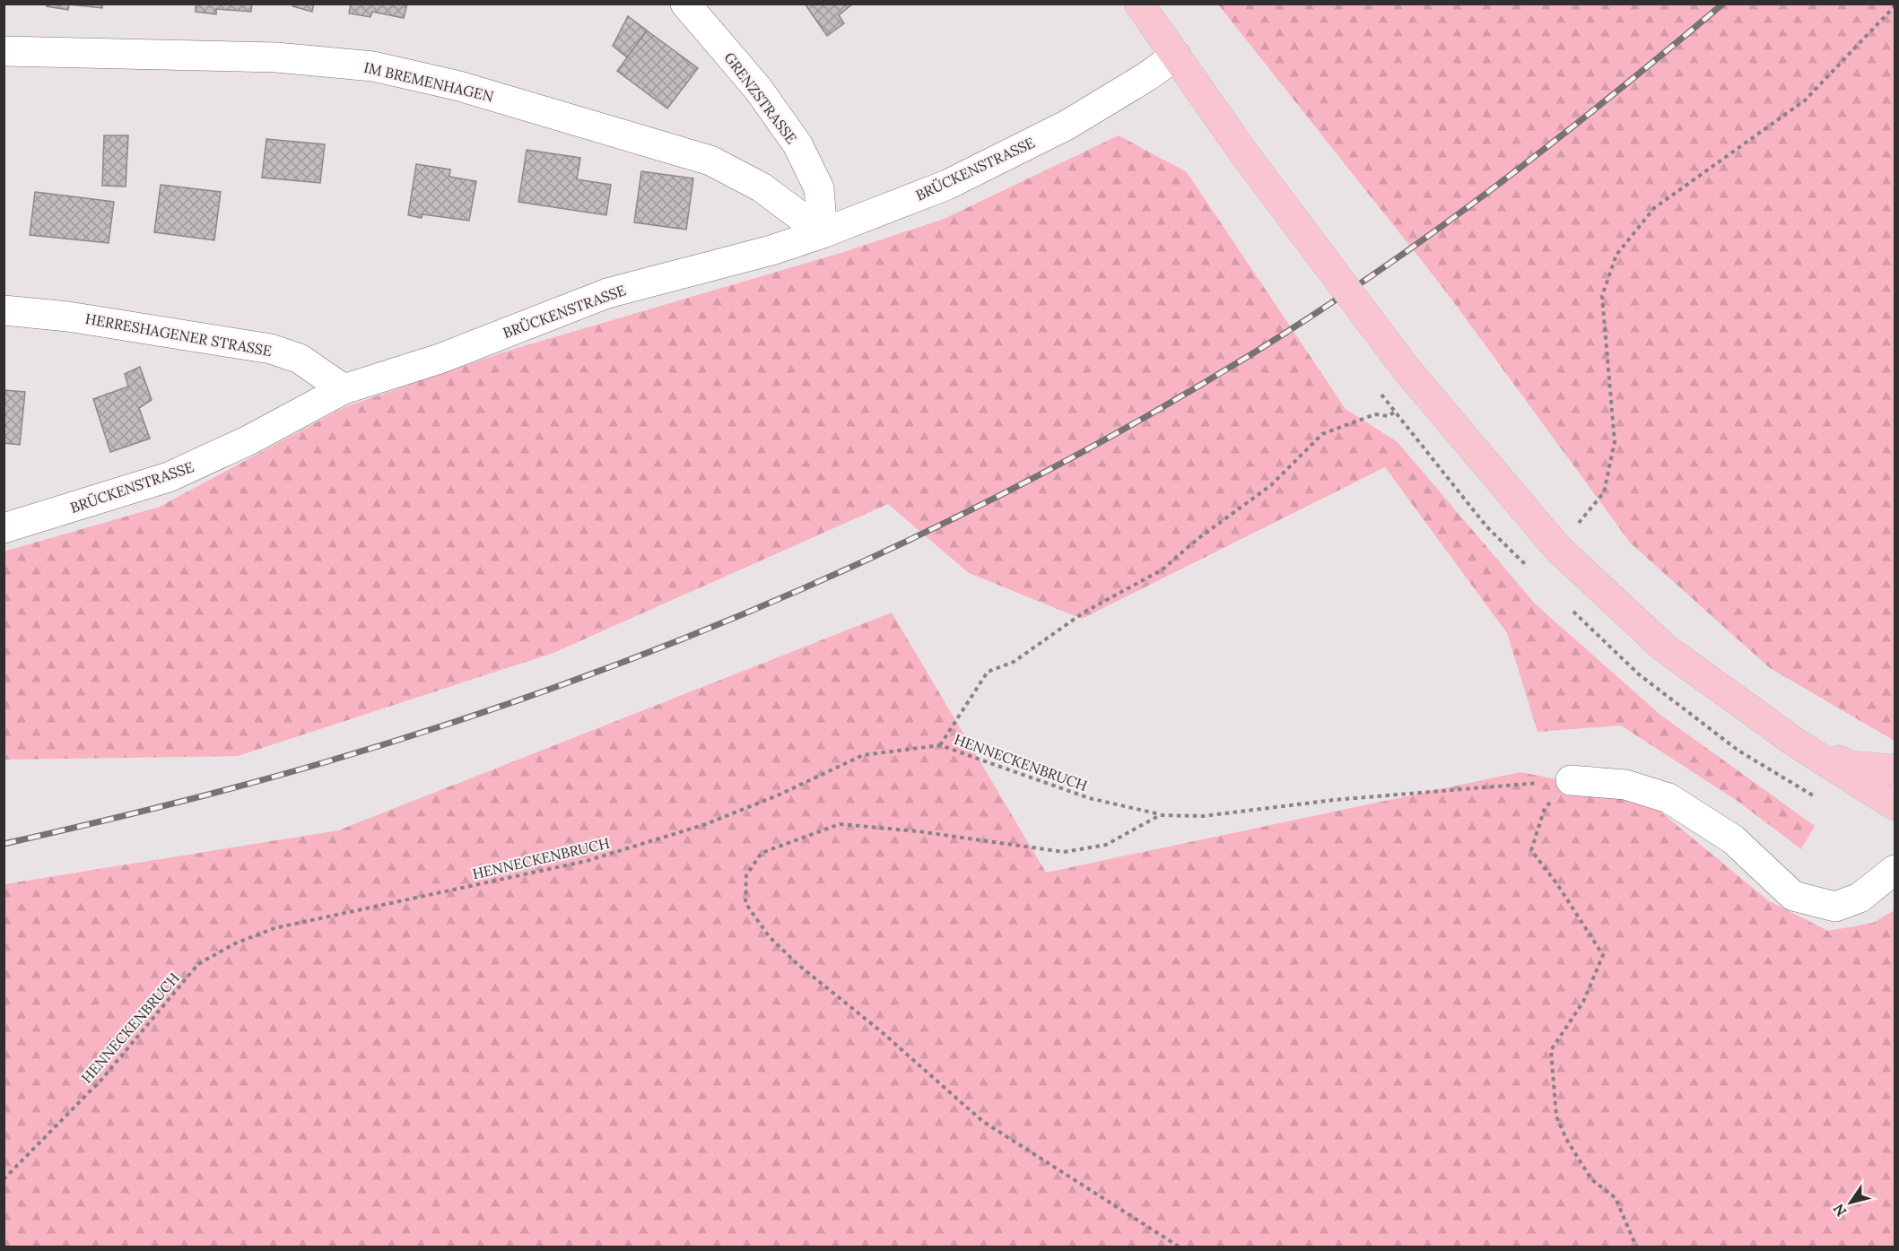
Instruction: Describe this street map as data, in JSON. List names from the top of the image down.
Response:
{
  "streets": {
    "street": [
      "IM BREMENHAGEN",
      "GRENZSTRASSE",
      "BRÜCKENSTRASSE",
      "HERRESHAGENER STRASSE"
    ],
    "path": ["HENNECKENBRUCH"]
  },
  "crossings": [
    ["IM BREMENHAGEN", "GRENZSTRASSE"],
    ["IM BREMENHAGEN", "BRÜCKENSTRASSE"],
    ["GRENZSTRASSE", "BRÜCKENSTRASSE"],
    ["BRÜCKENSTRASSE", "HERRESHAGENER STRASSE"]
  ],
  "north": "bottom left"
}
